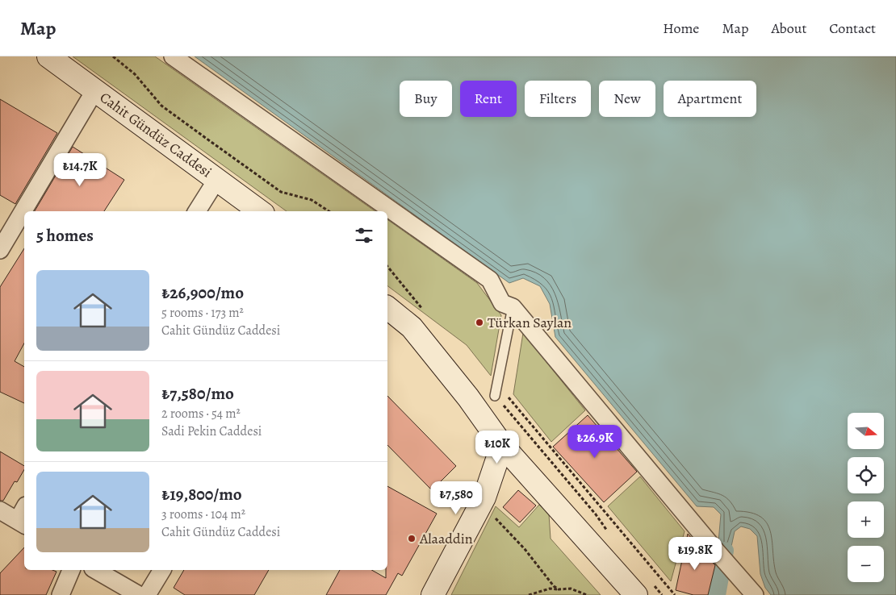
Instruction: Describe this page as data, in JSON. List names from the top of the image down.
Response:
{
  "streets": {
    "main road": ["Cahit Gündüz Caddesi"]
  },
  "places": ["Türkan Saylan", "Alaaddin"],
  "north": "right",
  "page": {
    "header": "Map",
    "nav": [
      "Home",
      "Map",
      "About",
      "Contact"
    ],
    "chip": [
      "Buy",
      "Rent",
      "Filters",
      "New",
      "Apartment"
    ],
    "price": [
      "₺14.7K",
      "₺26.9K",
      "₺10K",
      "₺7,580",
      "₺19.8K"
    ],
    "heading": "5 homes",
    "list": [
      {
        "name": "₺26,900/mo",
        "note": "5 rooms · 173 m² · Cahit Gündüz Caddesi"
      },
      {
        "name": "₺7,580/mo",
        "note": "2 rooms · 54 m² · Sadi Pekin Caddesi"
      },
      {
        "name": "₺19,800/mo",
        "note": "3 rooms · 104 m² · Cahit Gündüz Caddesi"
      }
    ],
    "map_buttons": ["+", "−"]
  }
}
